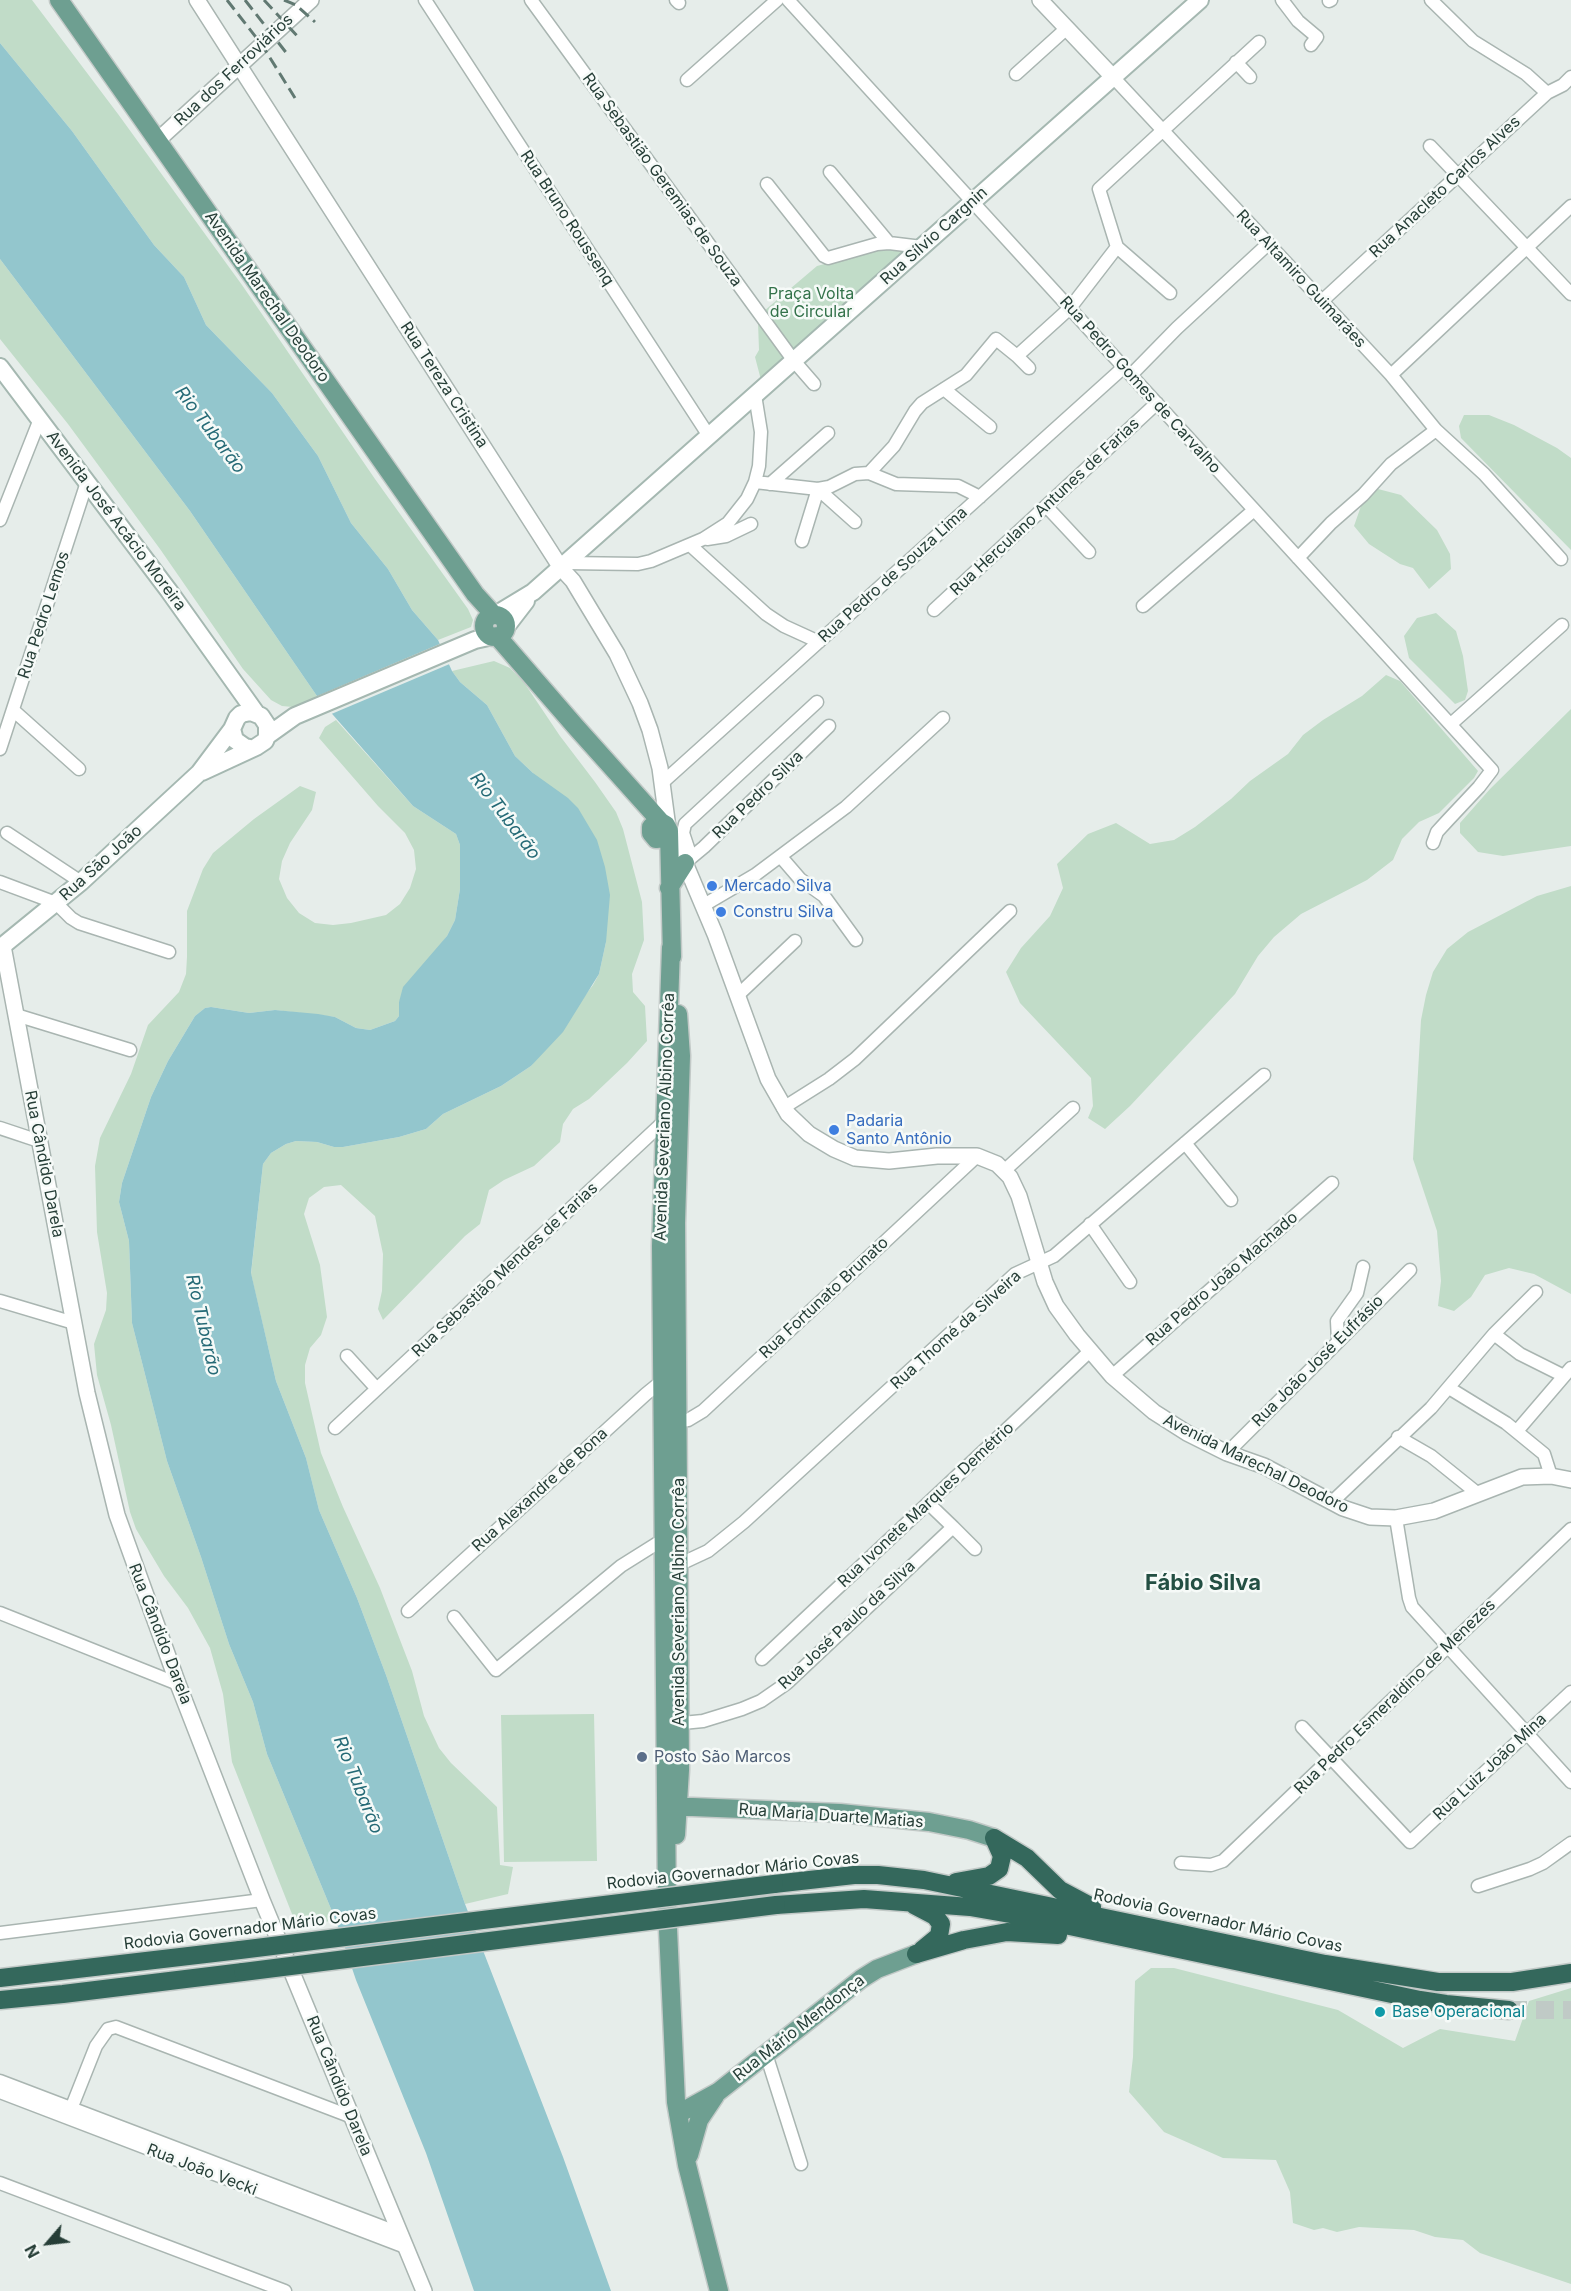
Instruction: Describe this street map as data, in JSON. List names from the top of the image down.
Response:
{
  "streets": {
    "highway": ["Rodovia Governador Mário Covas"],
    "main road": [
      "Rua Sílvio Cargnin",
      "Avenida Marechal Deodoro",
      "Avenida José Acácio Moreira",
      "Rua São João",
      "Avenida Severiano Albino Corrêa",
      "Rua Maria Duarte Matias",
      "Rua Mário Mendonça"
    ],
    "street": [
      "Rua dos Ferroviários",
      "Rua Sebastião Geremias de Souza",
      "Rua Anacleto Carlos Alves",
      "Rua Bruno Roussenq",
      "Rua Altamiro Guimarães",
      "Rua Tereza Cristina",
      "Rua Pedro Gomes de Carvalho",
      "Rua Herculano Antunes de Farias",
      "Rua Pedro de Souza Lima",
      "Rua Pedro Lemos",
      "Rua Pedro Silva",
      "Rua Cândido Darela",
      "Rua Sebastião Mendes de Farias",
      "Rua Pedro João Machado",
      "Rua Fortunato Brunato",
      "Rua Thomé da Silveira",
      "Rua João José Eufrásio",
      "Rua Alexandre de Bona",
      "Rua Ivonete Marques Demétrio",
      "Rua José Paulo da Silva",
      "Rua Pedro Esmeraldino de Menezes",
      "Rua Luiz João Mina",
      "Rua João Vecki"
    ]
  },
  "crossings": [
    ["Rua dos Ferroviários", "Avenida Marechal Deodoro"],
    ["Rua dos Ferroviários", "Rua Tereza Cristina"],
    ["Rua Sebastião Geremias de Souza", "Rua Sílvio Cargnin"],
    ["Rua Anacleto Carlos Alves", "Rua Altamiro Guimarães"],
    ["Rua Bruno Roussenq", "Rua Sílvio Cargnin"],
    ["Rua Sílvio Cargnin", "Rua Altamiro Guimarães"],
    ["Rua Sílvio Cargnin", "Avenida Marechal Deodoro"],
    ["Rua Sílvio Cargnin", "Rua Tereza Cristina"],
    ["Rua Sílvio Cargnin", "Rua Pedro Gomes de Carvalho"],
    ["Rua Altamiro Guimarães", "Rua Pedro de Souza Lima"],
    ["Avenida Marechal Deodoro", "Rua Tereza Cristina"],
    ["Avenida Marechal Deodoro", "Rua Pedro Silva"],
    ["Avenida Marechal Deodoro", "Avenida Severiano Albino Corrêa"],
    ["Avenida Marechal Deodoro", "Rua Pedro João Machado"],
    ["Avenida Marechal Deodoro", "Rua Fortunato Brunato"],
    ["Avenida Marechal Deodoro", "Rua Thomé da Silveira"],
    ["Avenida Marechal Deodoro", "Rua João José Eufrásio"],
    ["Avenida Marechal Deodoro", "Rua Ivonete Marques Demétrio"],
    ["Rua Tereza Cristina", "Rua Pedro de Souza Lima"],
    ["Rua Tereza Cristina", "Avenida Severiano Albino Corrêa"],
    ["Rua Pedro Gomes de Carvalho", "Rua Herculano Antunes de Farias"],
    ["Rua Pedro Gomes de Carvalho", "Rua Pedro de Souza Lima"],
    ["Avenida José Acácio Moreira", "Rua Pedro Lemos"],
    ["Avenida José Acácio Moreira", "Rua São João"],
    ["Rua São João", "Rua Cândido Darela"],
    ["Avenida Severiano Albino Corrêa", "Rua Sebastião Mendes de Farias"],
    ["Avenida Severiano Albino Corrêa", "Rua Fortunato Brunato"],
    ["Avenida Severiano Albino Corrêa", "Rua Thomé da Silveira"],
    ["Avenida Severiano Albino Corrêa", "Rua Alexandre de Bona"],
    ["Avenida Severiano Albino Corrêa", "Rua José Paulo da Silva"],
    ["Avenida Severiano Albino Corrêa", "Rua Maria Duarte Matias"],
    ["Rua Cândido Darela", "Rua João Vecki"],
    ["Rua Pedro Esmeraldino de Menezes", "Rua Luiz João Mina"]
  ],
  "districts": ["Fábio Silva"],
  "water": ["Rio Tubarão"],
  "parks": ["Praça Volta de Circular"],
  "places": [
    "Mercado Silva",
    "Constru Silva",
    "Padaria Santo Antônio",
    "Posto São Marcos",
    "Base Operacional"
  ],
  "north": "bottom left"
}
